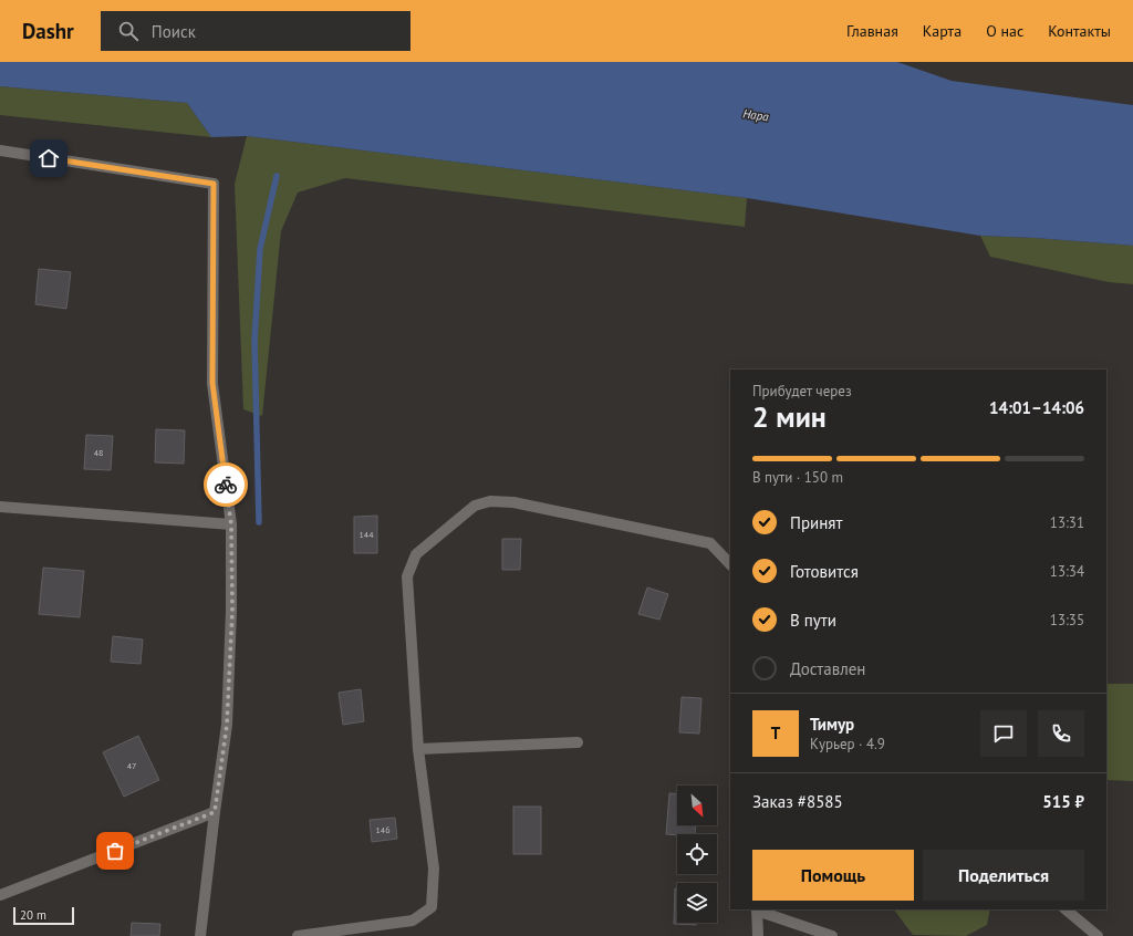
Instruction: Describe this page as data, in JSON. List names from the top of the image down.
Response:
{
  "water": ["Нара"],
  "house_numbers": [
    "48",
    "144",
    "47",
    "146"
  ],
  "scale_bar": "20 m",
  "north": "bottom right",
  "page": {
    "header": "Dashr",
    "search": "Поиск",
    "nav": [
      "Главная",
      "Карта",
      "О нас",
      "Контакты"
    ],
    "heading": ["2 мин", "Прибудет через", "14:01–14:06"],
    "panel": [
      "Тимур",
      "Курьер · 4.9",
      "Заказ #8585",
      "515 ₽"
    ],
    "bar": "В пути · 150 m",
    "list": [
      ["Принят", "13:31"],
      ["Готовится", "13:34"],
      ["В пути", "13:35"],
      "Доставлен"
    ],
    "round": "Т",
    "buttons": ["Помощь", "Поделиться"],
    "scale": "20 m"
  }
}
